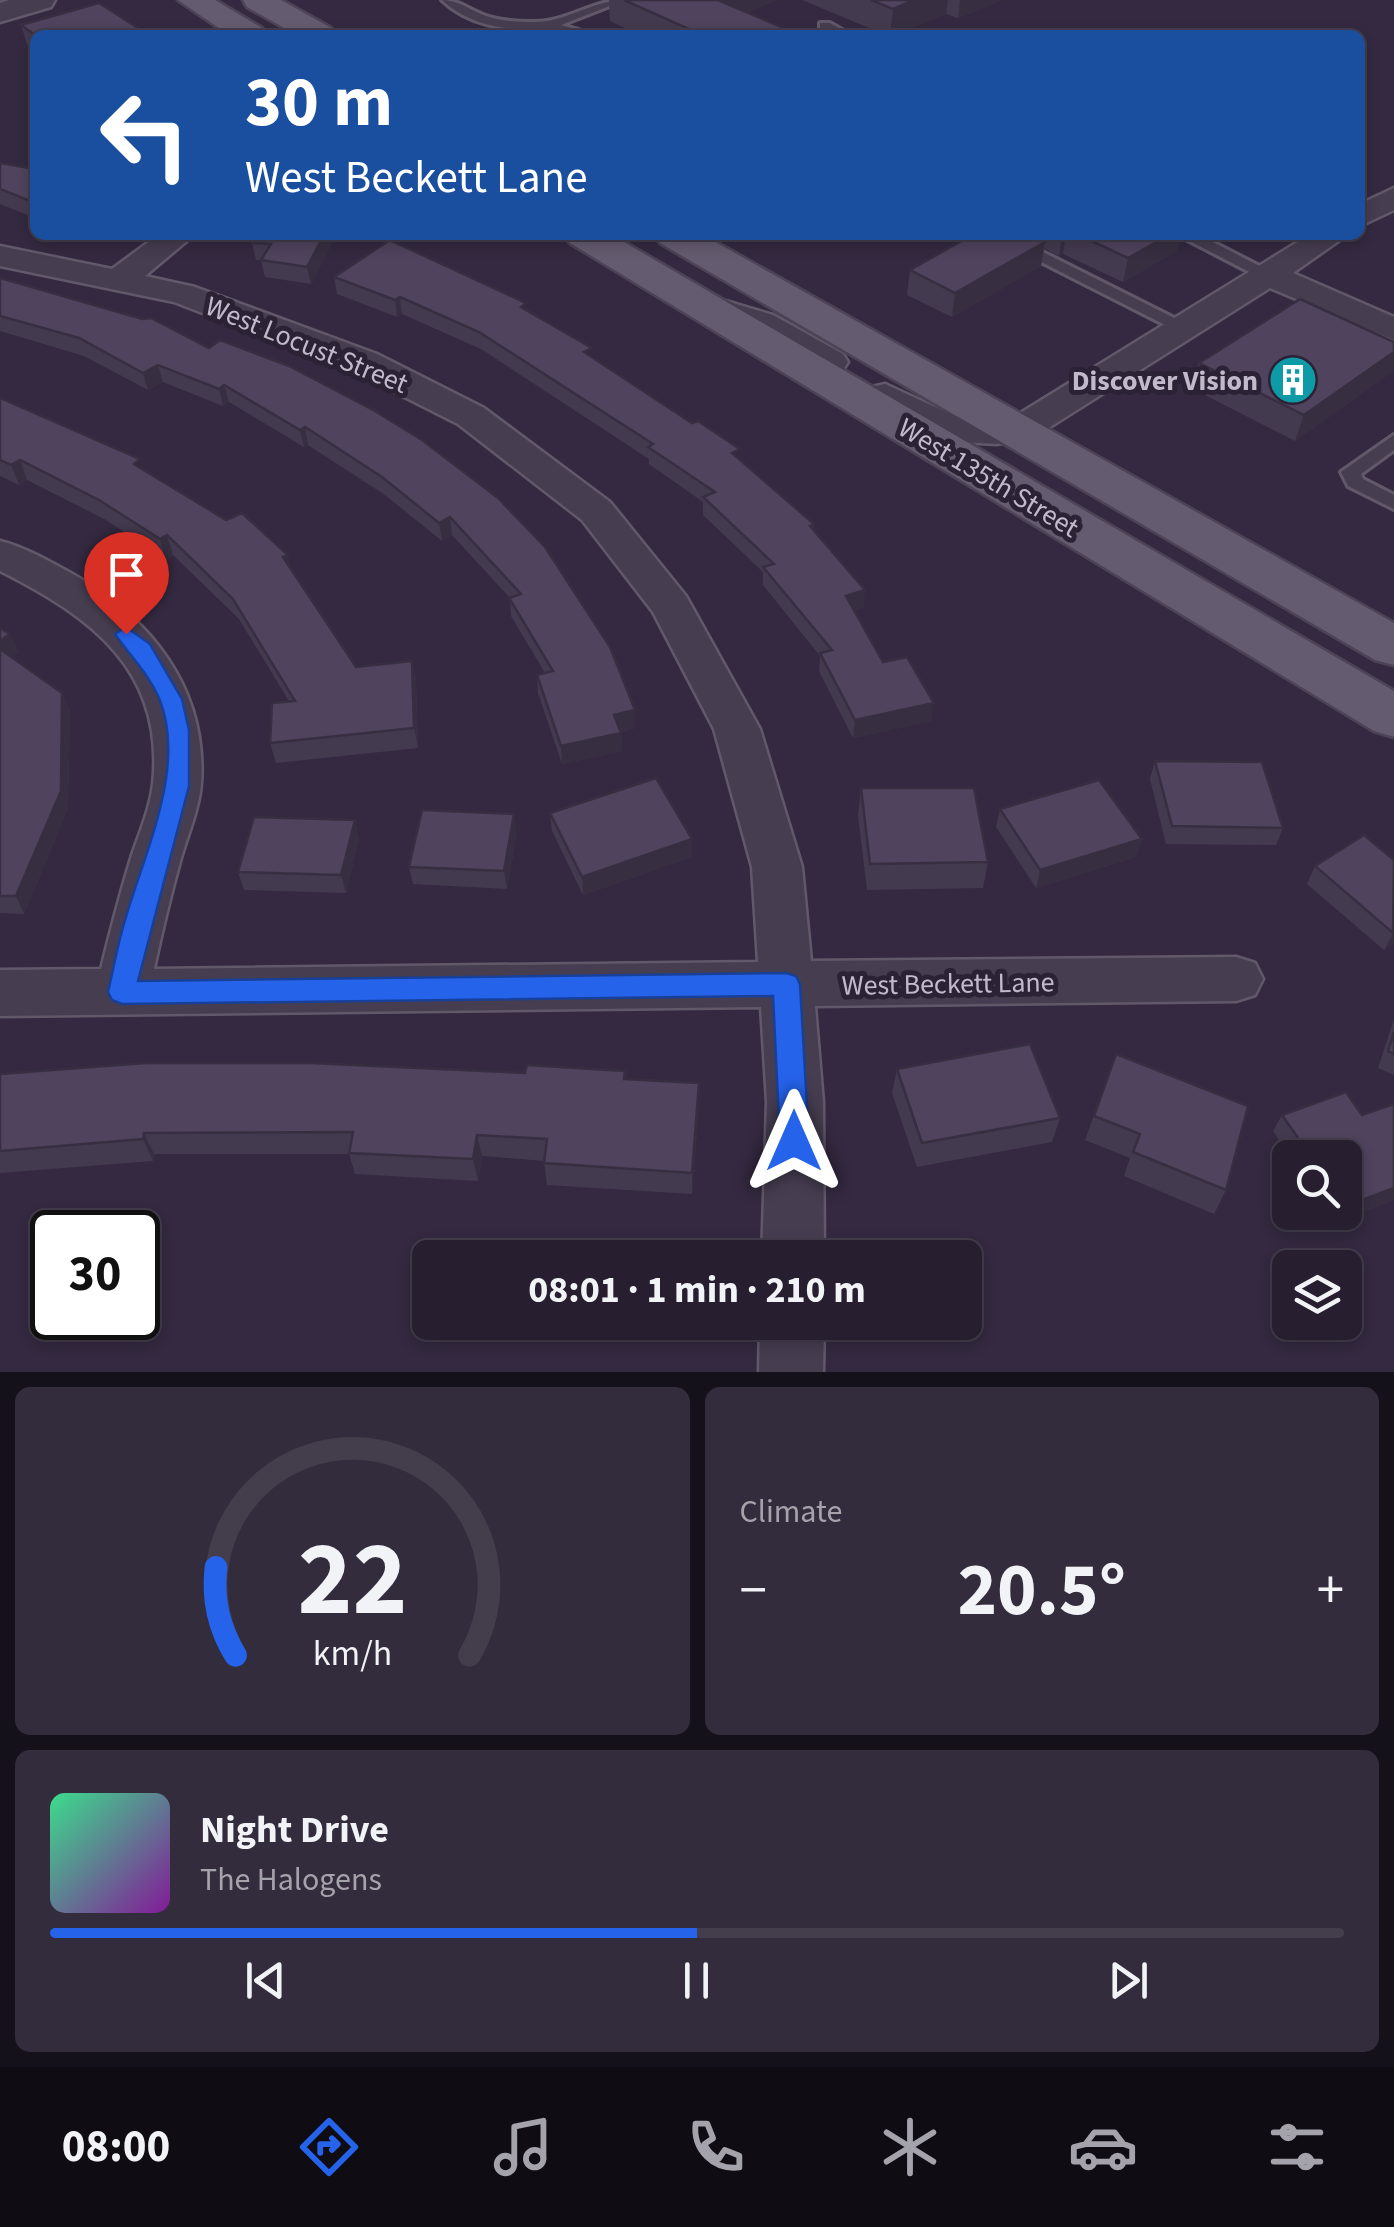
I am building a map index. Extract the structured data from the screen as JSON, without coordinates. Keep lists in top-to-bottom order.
{
  "streets": {
    "main road": ["West 135th Street"],
    "street": ["West Locust Street", "West Beckett Lane"]
  },
  "crossings": [
    ["West Locust Street", "West Beckett Lane"]
  ],
  "places": {
    "building": ["Discover Vision"]
  },
  "page": {
    "turn": ["30 m", "West Beckett Lane"],
    "limit": "30",
    "trip": "08:01 · 1 min · 210 m",
    "tile": "Climate",
    "heat": ["−", "20.5°", "+"],
    "song": ["Night Drive", "The Halogens"],
    "tabs": "08:00",
    "gauge": ["22", "km/h"]
  }
}
